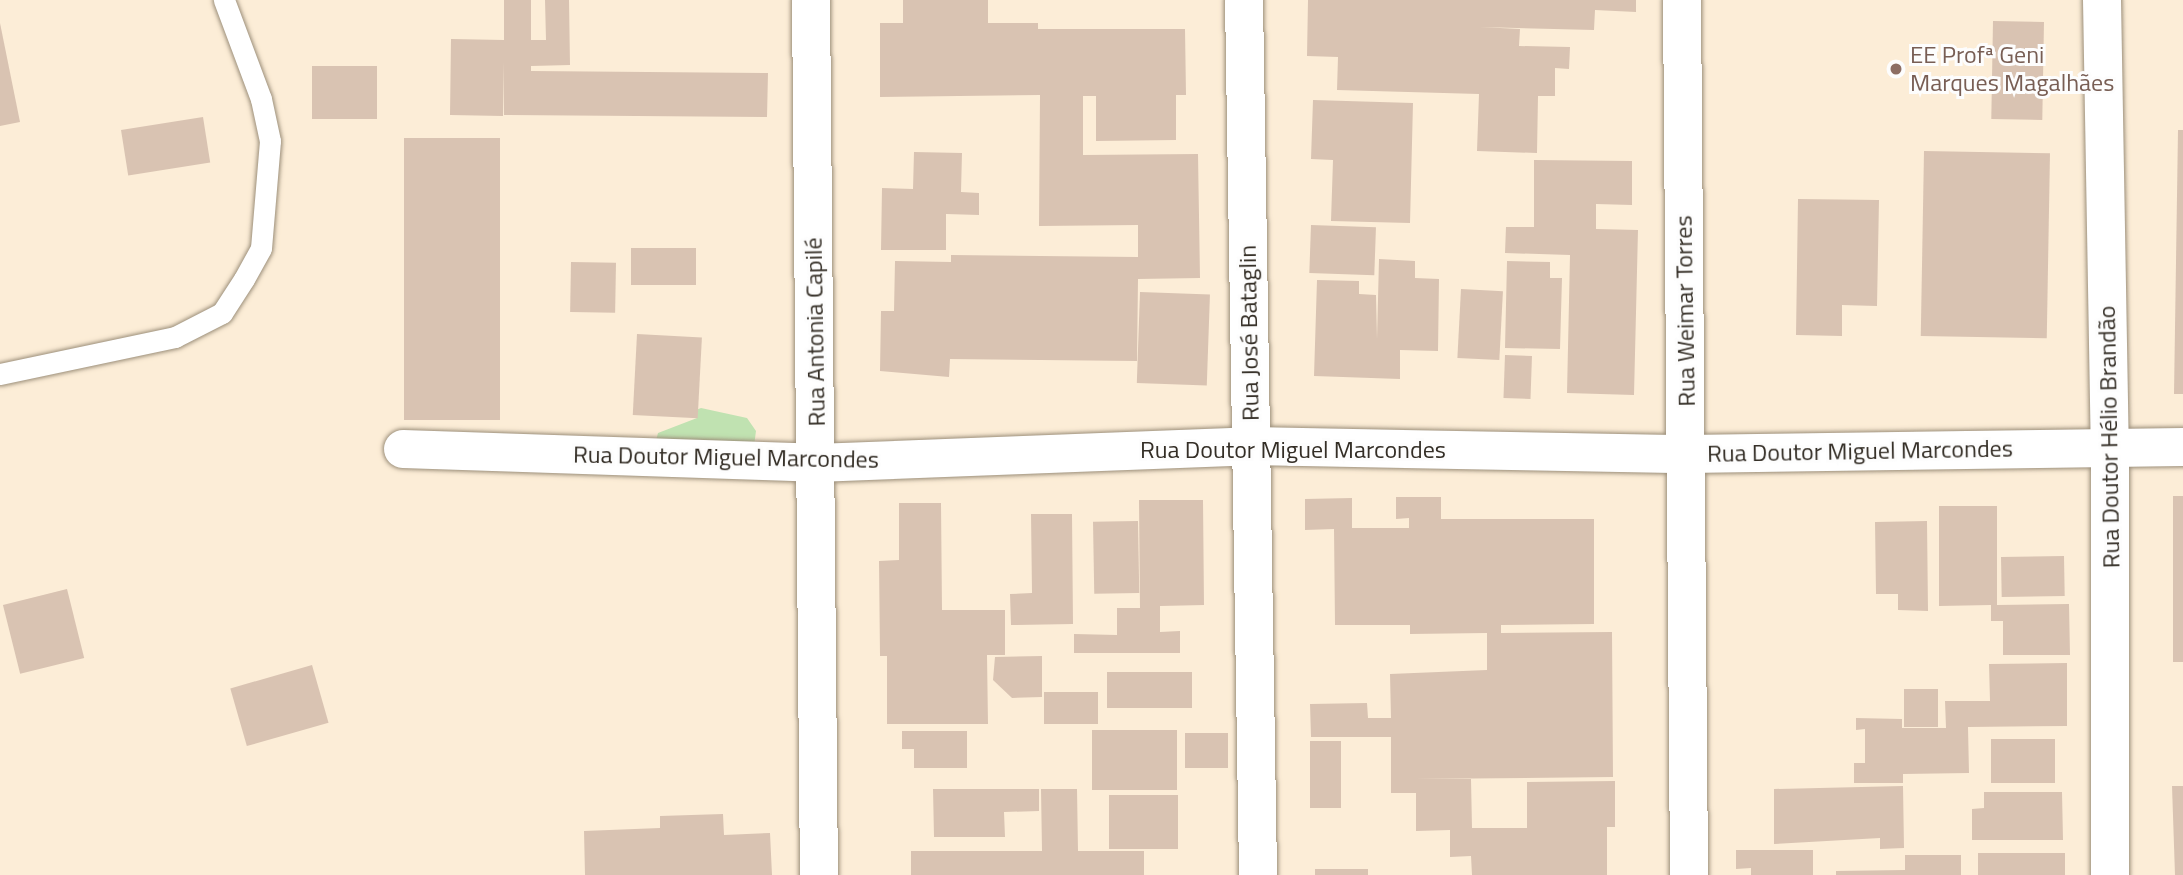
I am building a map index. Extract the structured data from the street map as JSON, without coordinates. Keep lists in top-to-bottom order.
{
  "streets": {
    "street": [
      "Rua Weimar Torres",
      "Rua Antonia Capilé",
      "Rua José Bataglin",
      "Rua Doutor Hélio Brandão",
      "Rua Doutor Miguel Marcondes"
    ]
  },
  "crossings": [
    ["Rua Weimar Torres", "Rua Doutor Miguel Marcondes"],
    ["Rua Antonia Capilé", "Rua Doutor Miguel Marcondes"],
    ["Rua José Bataglin", "Rua Doutor Miguel Marcondes"],
    ["Rua Doutor Hélio Brandão", "Rua Doutor Miguel Marcondes"]
  ],
  "places": ["EE Profª Geni Marques Magalhães"]
}
